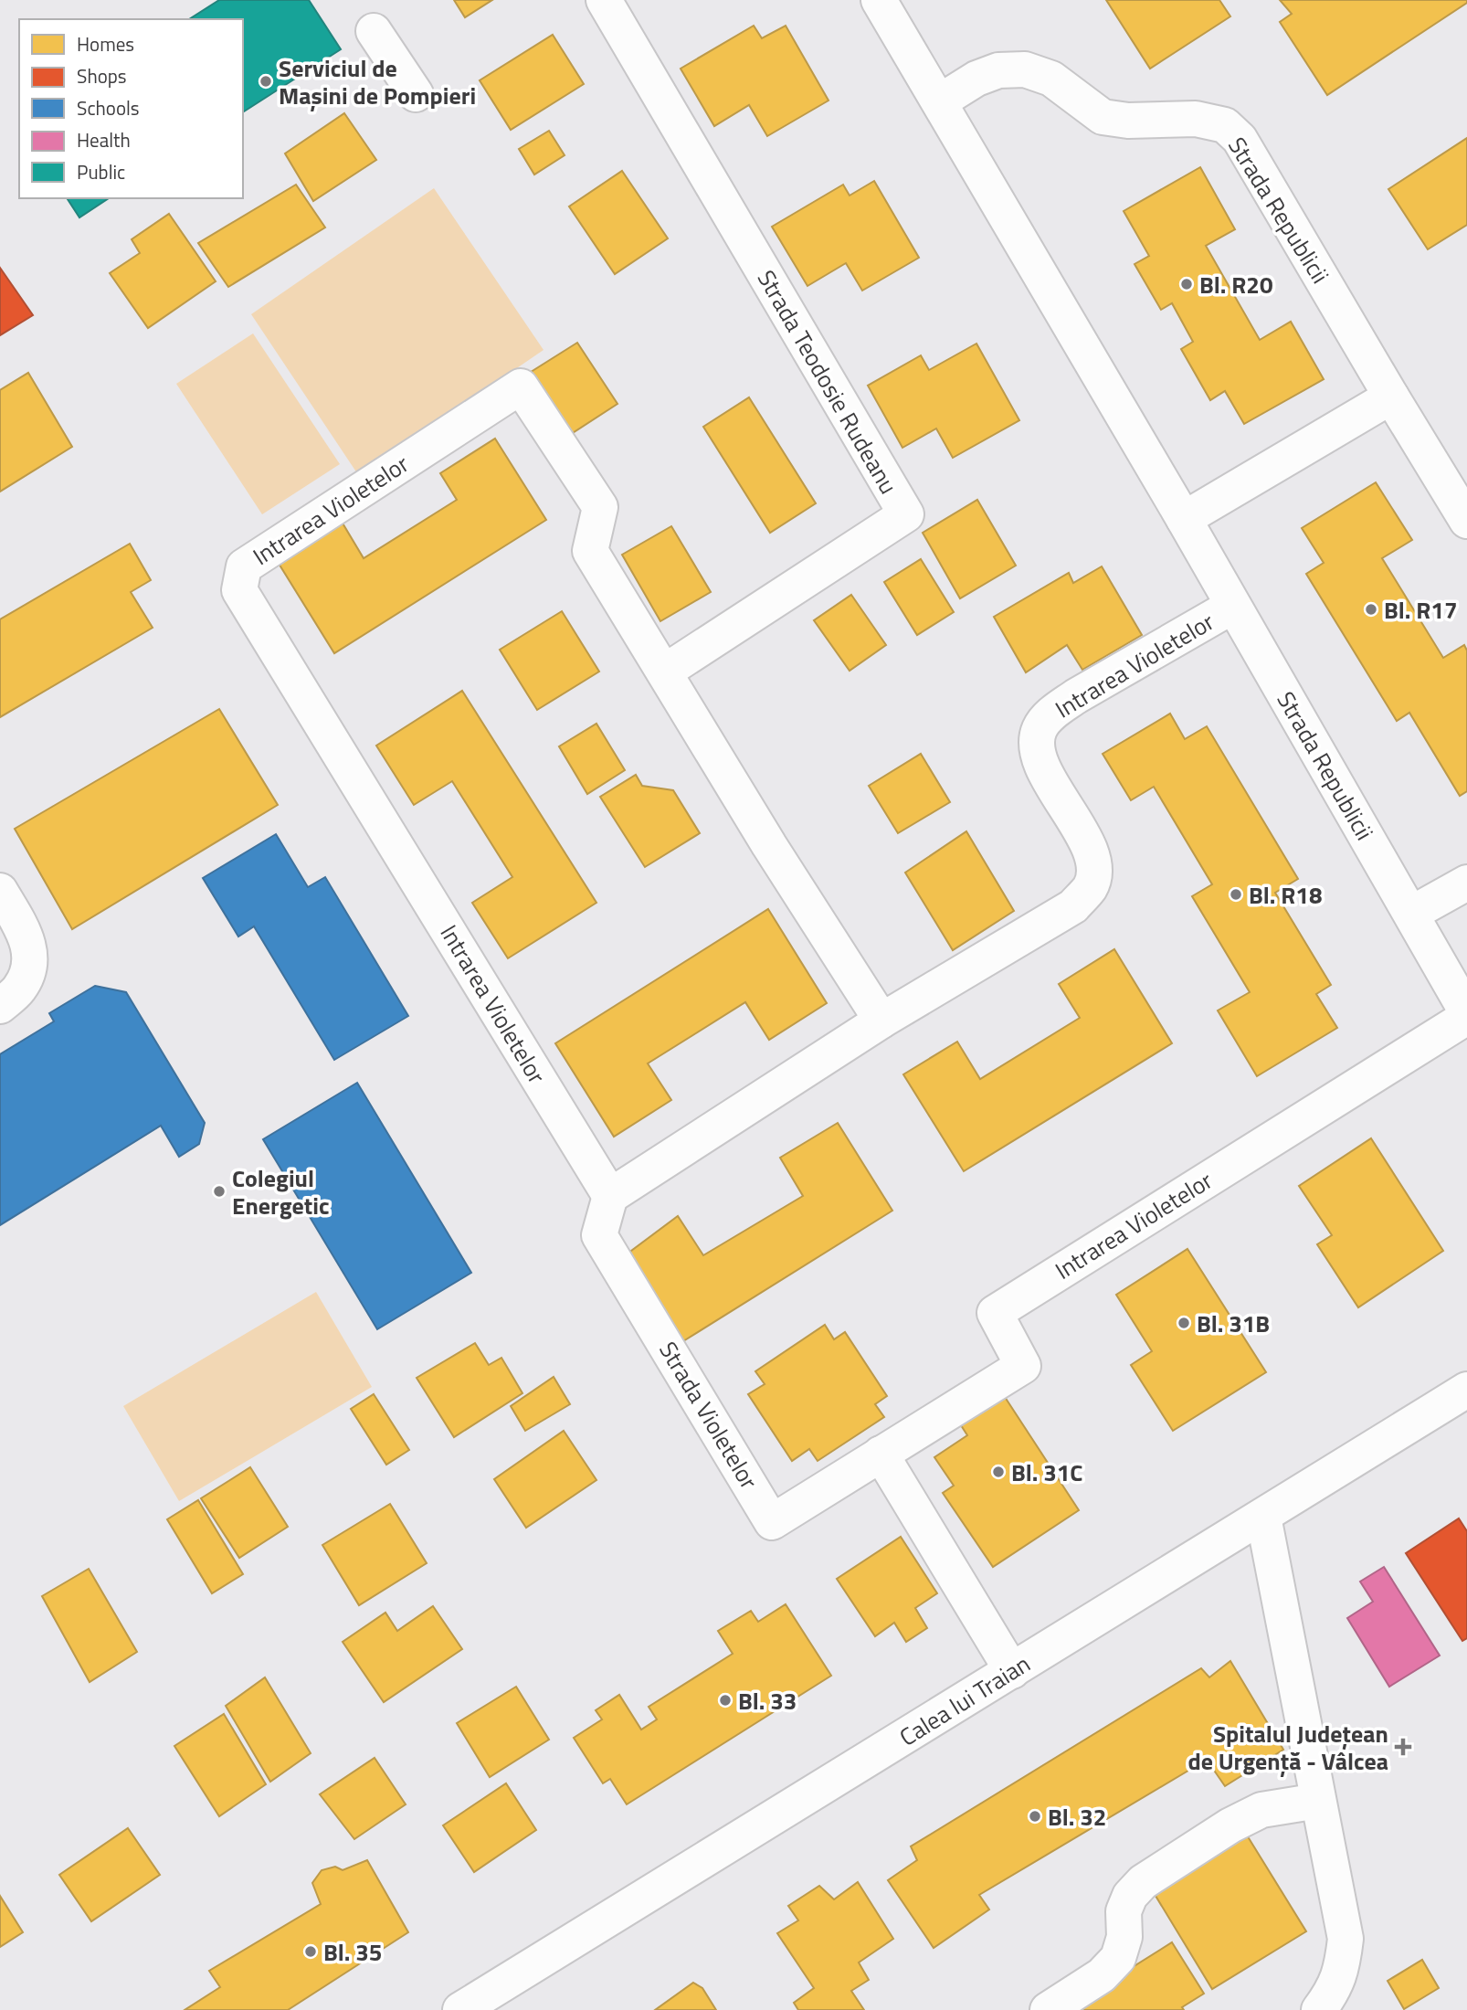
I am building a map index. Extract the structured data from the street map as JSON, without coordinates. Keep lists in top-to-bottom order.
{
  "streets": {
    "main road": [
      "Strada Republicii",
      "Strada Teodosie Rudeanu",
      "Intrarea Violetelor",
      "Strada Violetelor",
      "Calea lui Traian"
    ]
  },
  "crossings": [
    ["Strada Republicii", "Intrarea Violetelor"],
    ["Strada Teodosie Rudeanu", "Intrarea Violetelor"],
    ["Intrarea Violetelor", "Strada Violetelor"]
  ],
  "places": {
    "other": [
      "Serviciul de Mașini de Pompieri",
      "Bl. R20",
      "Bl. R17",
      "Bl. R18",
      "Colegiul Energetic",
      "Bl. 31B",
      "Bl. 31C",
      "Bl. 33",
      "Bl. 32",
      "Bl. 35"
    ],
    "health": ["Spitalul Județean de Urgență - Vâlcea"]
  },
  "legend": [
    "Homes",
    "Shops",
    "Schools",
    "Health",
    "Public"
  ]
}
